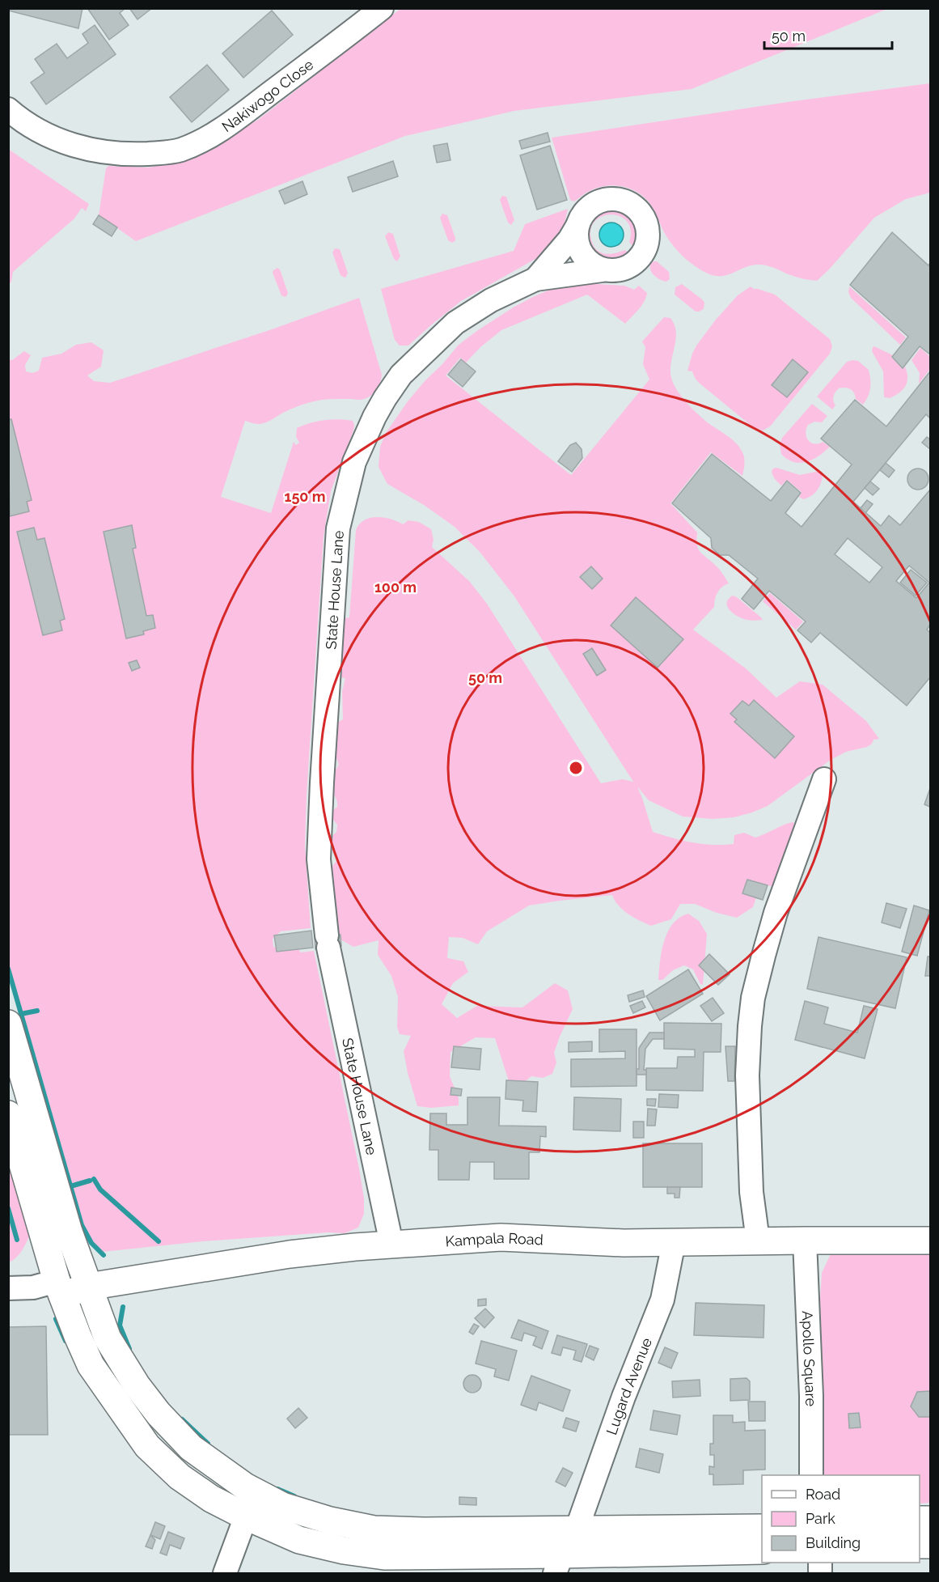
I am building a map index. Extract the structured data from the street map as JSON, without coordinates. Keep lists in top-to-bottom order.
{
  "streets": {
    "main road": ["Kampala Road"],
    "street": [
      "Nakiwogo Close",
      "State House Lane",
      "Apollo Square",
      "Lugard Avenue"
    ]
  },
  "crossings": [
    ["State House Lane", "Kampala Road"],
    ["Kampala Road", "Apollo Square"],
    ["Kampala Road", "Lugard Avenue"]
  ],
  "legend": ["Road", "Park", "Building"],
  "scale_bar": "50 m",
  "rings": ["150 m", "100 m", "50 m"]
}
